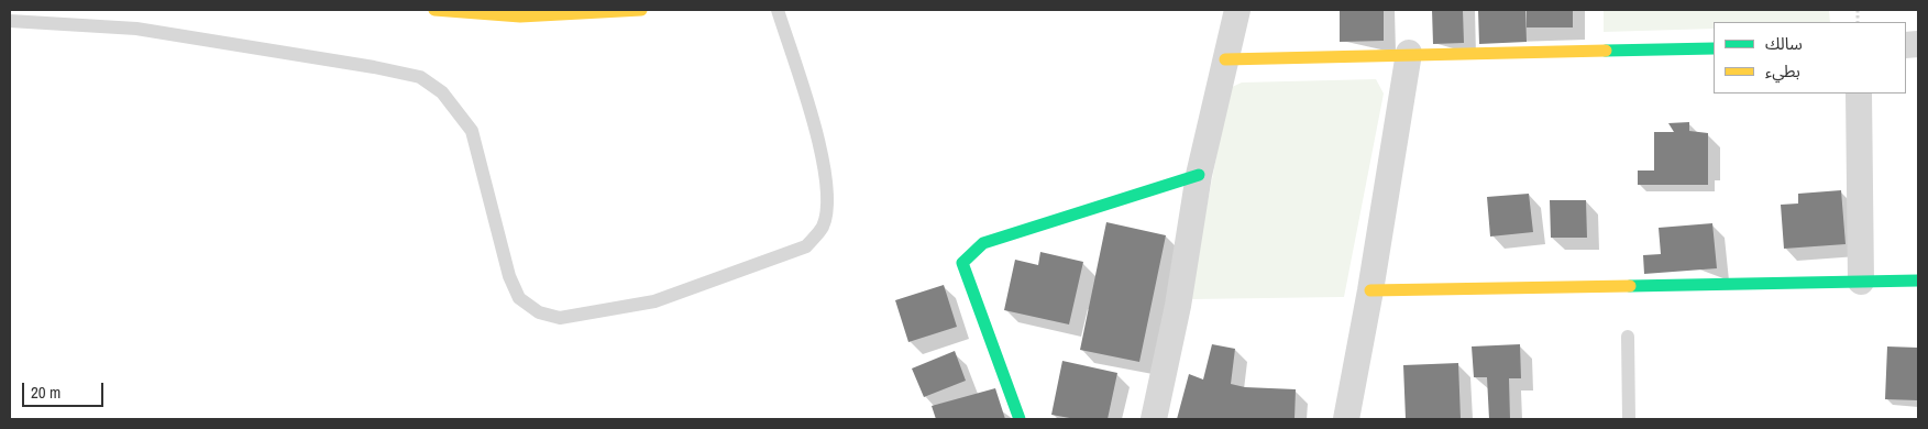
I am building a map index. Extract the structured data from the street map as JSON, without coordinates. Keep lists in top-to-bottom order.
{
  "legend": ["سالك", "بطيء"],
  "scale_bar": "20 m"
}
